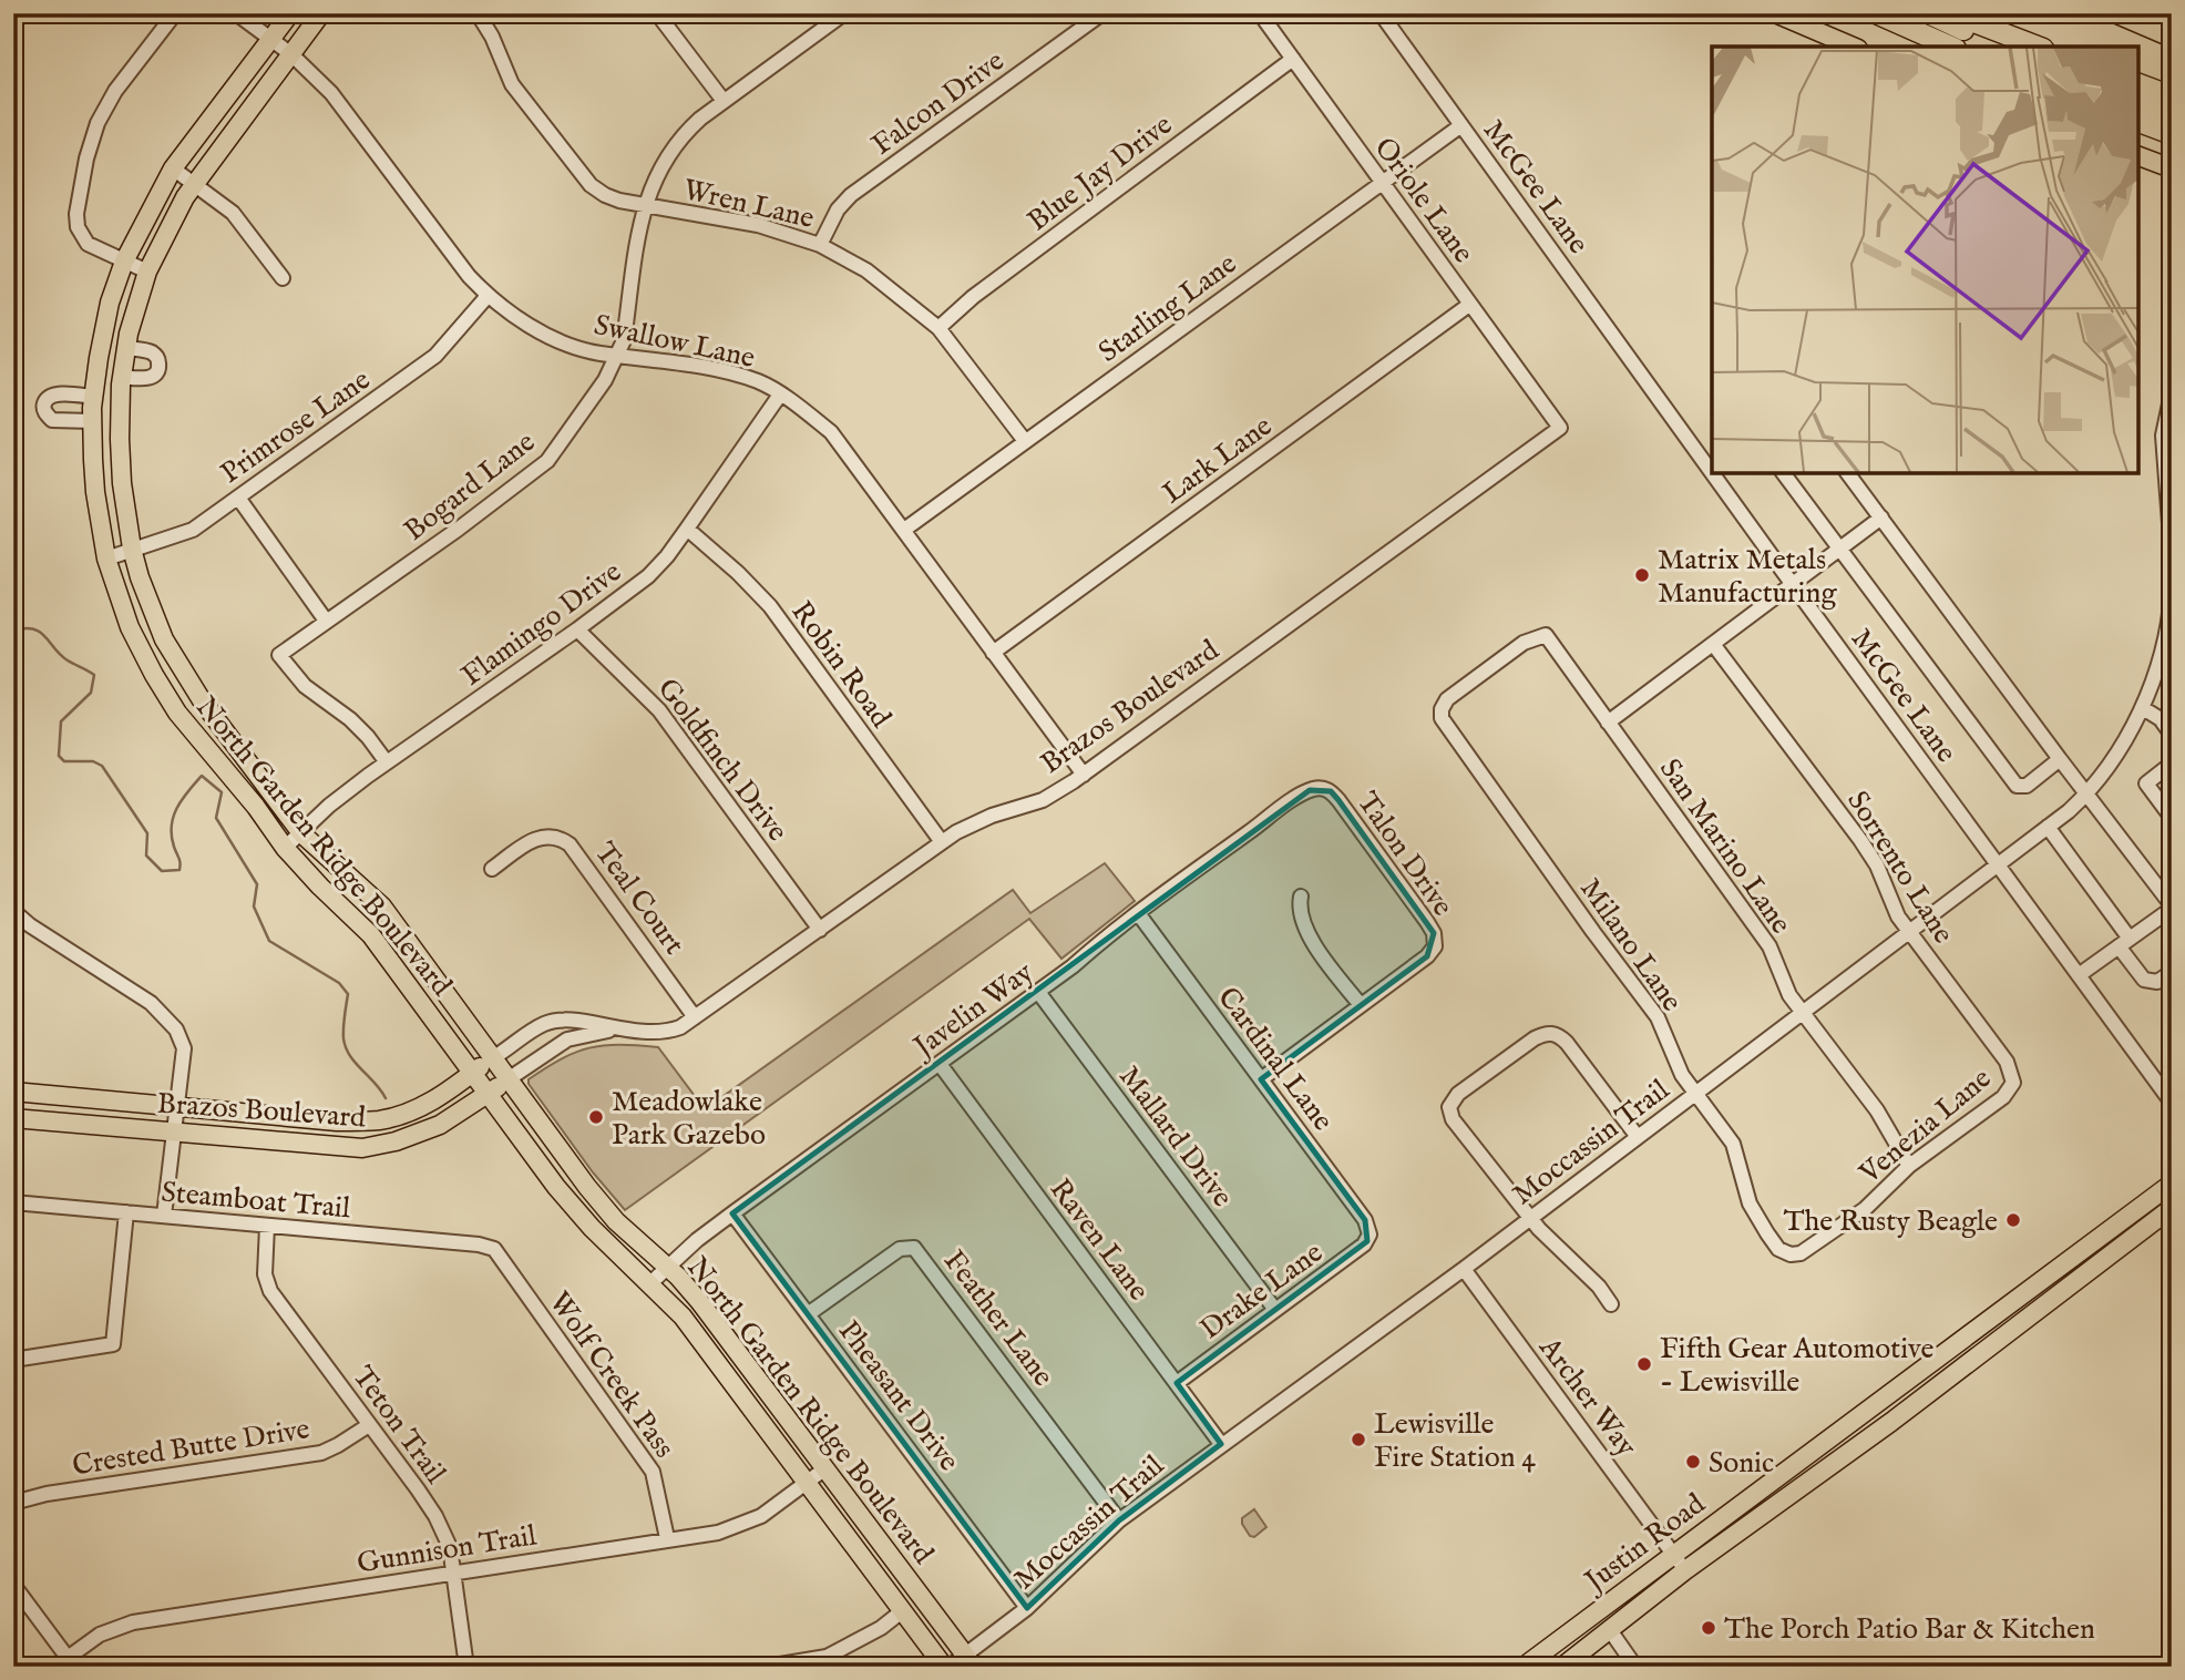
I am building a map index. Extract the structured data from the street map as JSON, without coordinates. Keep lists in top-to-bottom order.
{
  "streets": {
    "main road": ["Brazos Boulevard", "North Garden Ridge Boulevard", "Justin Road"],
    "street": [
      "Falcon Drive",
      "Blue Jay Drive",
      "McGee Lane",
      "Oriole Lane",
      "Wren Lane",
      "Starling Lane",
      "Swallow Lane",
      "Primrose Lane",
      "Lark Lane",
      "Bogard Lane",
      "Flamingo Drive",
      "Robin Road",
      "Goldfinch Drive",
      "San Marino Lane",
      "Talon Drive",
      "Sorrento Lane",
      "Teal Court",
      "Milano Lane",
      "Javelin Way",
      "Cardinal Lane",
      "Venezia Lane",
      "Mallard Drive",
      "Moccassin Trail",
      "Steamboat Trail",
      "Raven Lane",
      "Drake Lane",
      "Feather Lane",
      "Wolf Creek Pass",
      "Pheasant Drive",
      "Archer Way",
      "Teton Trail",
      "Crested Butte Drive",
      "Gunnison Trail"
    ]
  },
  "crossings": [
    ["Falcon Drive", "Wren Lane"],
    ["Blue Jay Drive", "Oriole Lane"],
    ["Blue Jay Drive", "Wren Lane"],
    ["McGee Lane", "Starling Lane"],
    ["McGee Lane", "Moccassin Trail"],
    ["Oriole Lane", "Starling Lane"],
    ["Oriole Lane", "Lark Lane"],
    ["Oriole Lane", "Brazos Boulevard"],
    ["Wren Lane", "Starling Lane"],
    ["Wren Lane", "Bogard Lane"],
    ["Starling Lane", "Swallow Lane"],
    ["Swallow Lane", "Primrose Lane"],
    ["Swallow Lane", "Lark Lane"],
    ["Swallow Lane", "Bogard Lane"],
    ["Swallow Lane", "Flamingo Drive"],
    ["Swallow Lane", "Brazos Boulevard"],
    ["Swallow Lane", "North Garden Ridge Boulevard"],
    ["Primrose Lane", "North Garden Ridge Boulevard"],
    ["Bogard Lane", "Flamingo Drive"],
    ["Flamingo Drive", "Robin Road"],
    ["Flamingo Drive", "Goldfinch Drive"],
    ["Flamingo Drive", "North Garden Ridge Boulevard"],
    ["Robin Road", "Brazos Boulevard"],
    ["Brazos Boulevard", "Goldfinch Drive"],
    ["Brazos Boulevard", "North Garden Ridge Boulevard"],
    ["Brazos Boulevard", "Teal Court"],
    ["North Garden Ridge Boulevard", "Javelin Way"],
    ["North Garden Ridge Boulevard", "Moccassin Trail"],
    ["North Garden Ridge Boulevard", "Gunnison Trail"],
    ["San Marino Lane", "Milano Lane"],
    ["San Marino Lane", "Venezia Lane"],
    ["San Marino Lane", "Moccassin Trail"],
    ["Talon Drive", "Javelin Way"],
    ["Sorrento Lane", "Venezia Lane"],
    ["Sorrento Lane", "Moccassin Trail"],
    ["Milano Lane", "Venezia Lane"],
    ["Milano Lane", "Moccassin Trail"],
    ["Javelin Way", "Cardinal Lane"],
    ["Javelin Way", "Mallard Drive"],
    ["Javelin Way", "Raven Lane"],
    ["Javelin Way", "Pheasant Drive"],
    ["Cardinal Lane", "Drake Lane"],
    ["Mallard Drive", "Drake Lane"],
    ["Moccassin Trail", "Raven Lane"],
    ["Moccassin Trail", "Feather Lane"],
    ["Moccassin Trail", "Pheasant Drive"],
    ["Moccassin Trail", "Archer Way"],
    ["Steamboat Trail", "Wolf Creek Pass"],
    ["Steamboat Trail", "Teton Trail"],
    ["Raven Lane", "Drake Lane"],
    ["Feather Lane", "Pheasant Drive"],
    ["Wolf Creek Pass", "Gunnison Trail"],
    ["Archer Way", "Justin Road"],
    ["Teton Trail", "Crested Butte Drive"],
    ["Teton Trail", "Gunnison Trail"]
  ],
  "places": [
    "Matrix Metals Manufacturing",
    "Meadowlake Park Gazebo",
    "The Rusty Beagle",
    "Fifth Gear Automotive - Lewisville",
    "Lewisville Fire Station 4",
    "Sonic",
    "The Porch Patio Bar & Kitchen"
  ]
}
